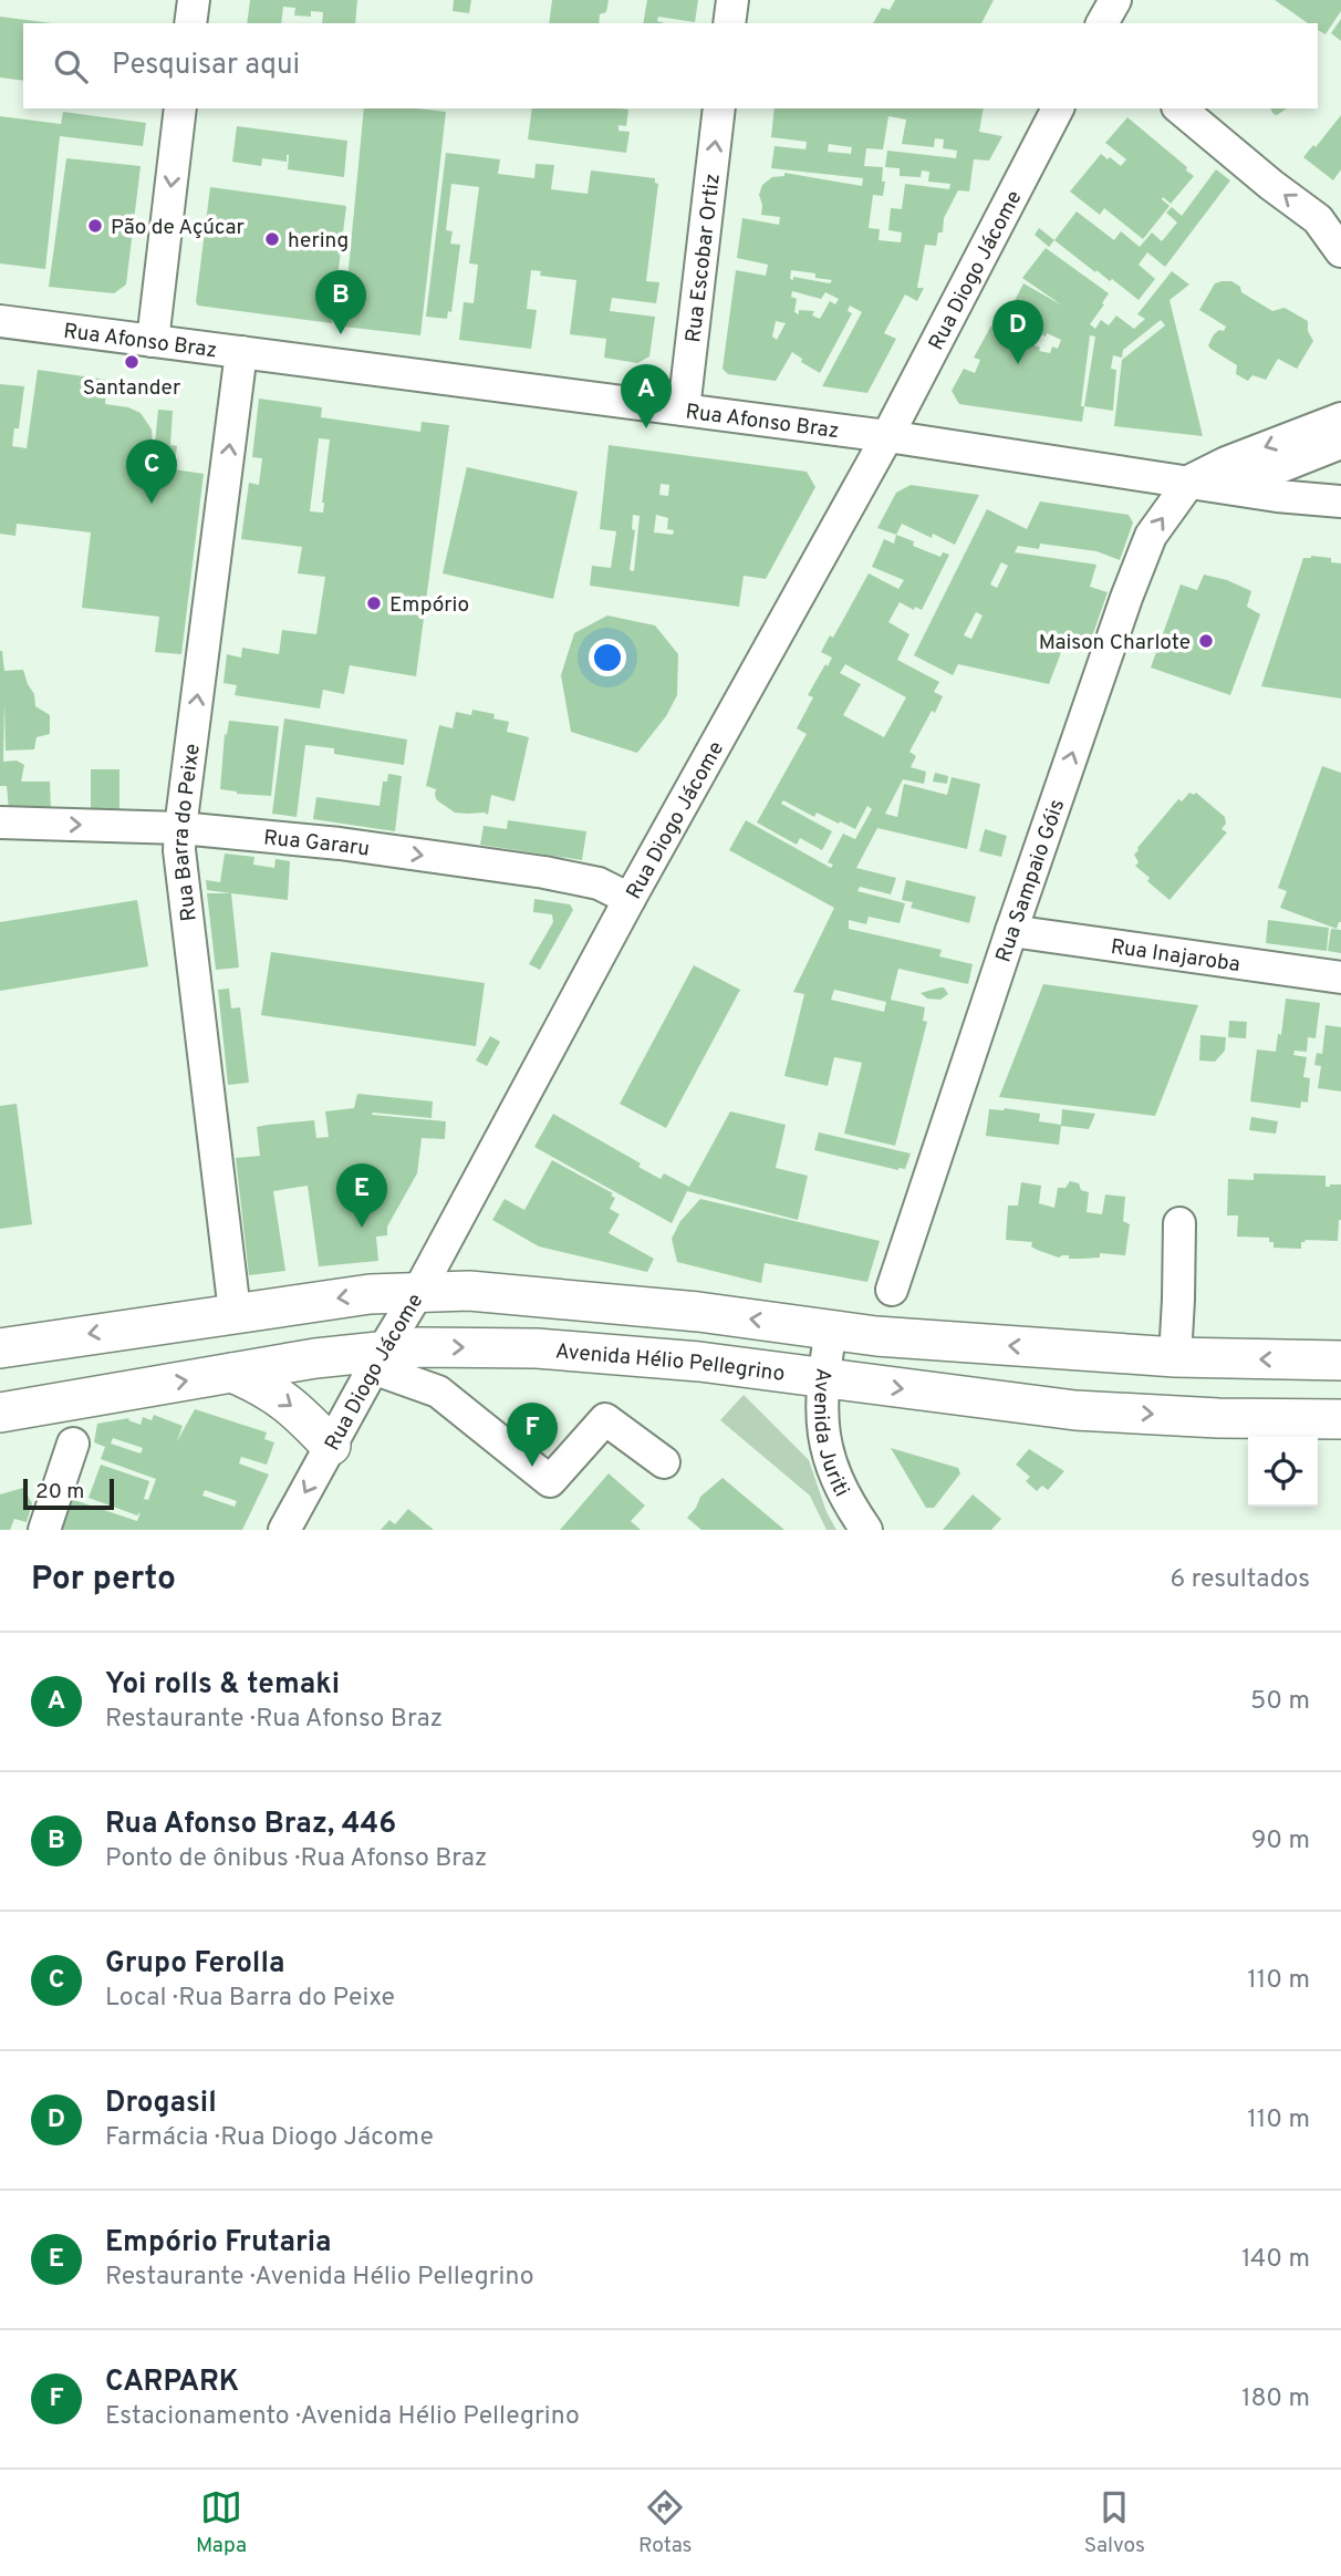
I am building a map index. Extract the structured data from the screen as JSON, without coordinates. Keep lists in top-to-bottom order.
{
  "streets": {
    "main road": ["Avenida Hélio Pellegrino"],
    "street": [
      "Rua Escobar Ortiz",
      "Rua Diogo Jácome",
      "Rua Afonso Braz",
      "Rua Barra do Peixe",
      "Rua Gararu",
      "Rua Sampaio Góis",
      "Rua Inajaroba",
      "Avenida Juriti"
    ]
  },
  "crossings": [
    ["Rua Escobar Ortiz", "Rua Afonso Braz"],
    ["Rua Diogo Jácome", "Rua Afonso Braz"],
    ["Rua Diogo Jácome", "Rua Gararu"],
    ["Rua Diogo Jácome", "Avenida Hélio Pellegrino"],
    ["Rua Afonso Braz", "Rua Barra do Peixe"],
    ["Rua Afonso Braz", "Rua Sampaio Góis"],
    ["Rua Barra do Peixe", "Rua Gararu"],
    ["Rua Sampaio Góis", "Rua Inajaroba"],
    ["Avenida Hélio Pellegrino", "Avenida Juriti"]
  ],
  "one_way": [
    "Rua Escobar Ortiz",
    "Rua Barra do Peixe",
    "Rua Gararu",
    "Rua Sampaio Góis"
  ],
  "places": [
    "Pão de Açúcar",
    "hering",
    "Santander",
    "Empório",
    "Maison Charlote"
  ],
  "scale_bar": "20 m",
  "page": {
    "search": "Pesquisar aqui",
    "pins": [
      "B",
      "D",
      "A",
      "C",
      "E",
      "F"
    ],
    "scale": "20 m",
    "heading": ["Por perto", "6 resultados"],
    "list": [
      {
        "mark": "A",
        "name": "Yoi rolls & temaki",
        "note": "Restaurante · Rua Afonso Braz",
        "value": "50 m"
      },
      {
        "mark": "B",
        "name": "Rua Afonso Braz, 446",
        "note": "Ponto de ônibus · Rua Afonso Braz",
        "value": "90 m"
      },
      {
        "mark": "C",
        "name": "Grupo Ferolla",
        "note": "Local · Rua Barra do Peixe",
        "value": "110 m"
      },
      {
        "mark": "D",
        "name": "Drogasil",
        "note": "Farmácia · Rua Diogo Jácome",
        "value": "110 m"
      },
      {
        "mark": "E",
        "name": "Empório Frutaria",
        "note": "Restaurante · Avenida Hélio Pellegrino",
        "value": "140 m"
      },
      {
        "mark": "F",
        "name": "CARPARK",
        "note": "Estacionamento · Avenida Hélio Pellegrino",
        "value": "180 m"
      }
    ],
    "nav": ["Mapa", "Rotas", "Salvos"]
  }
}
